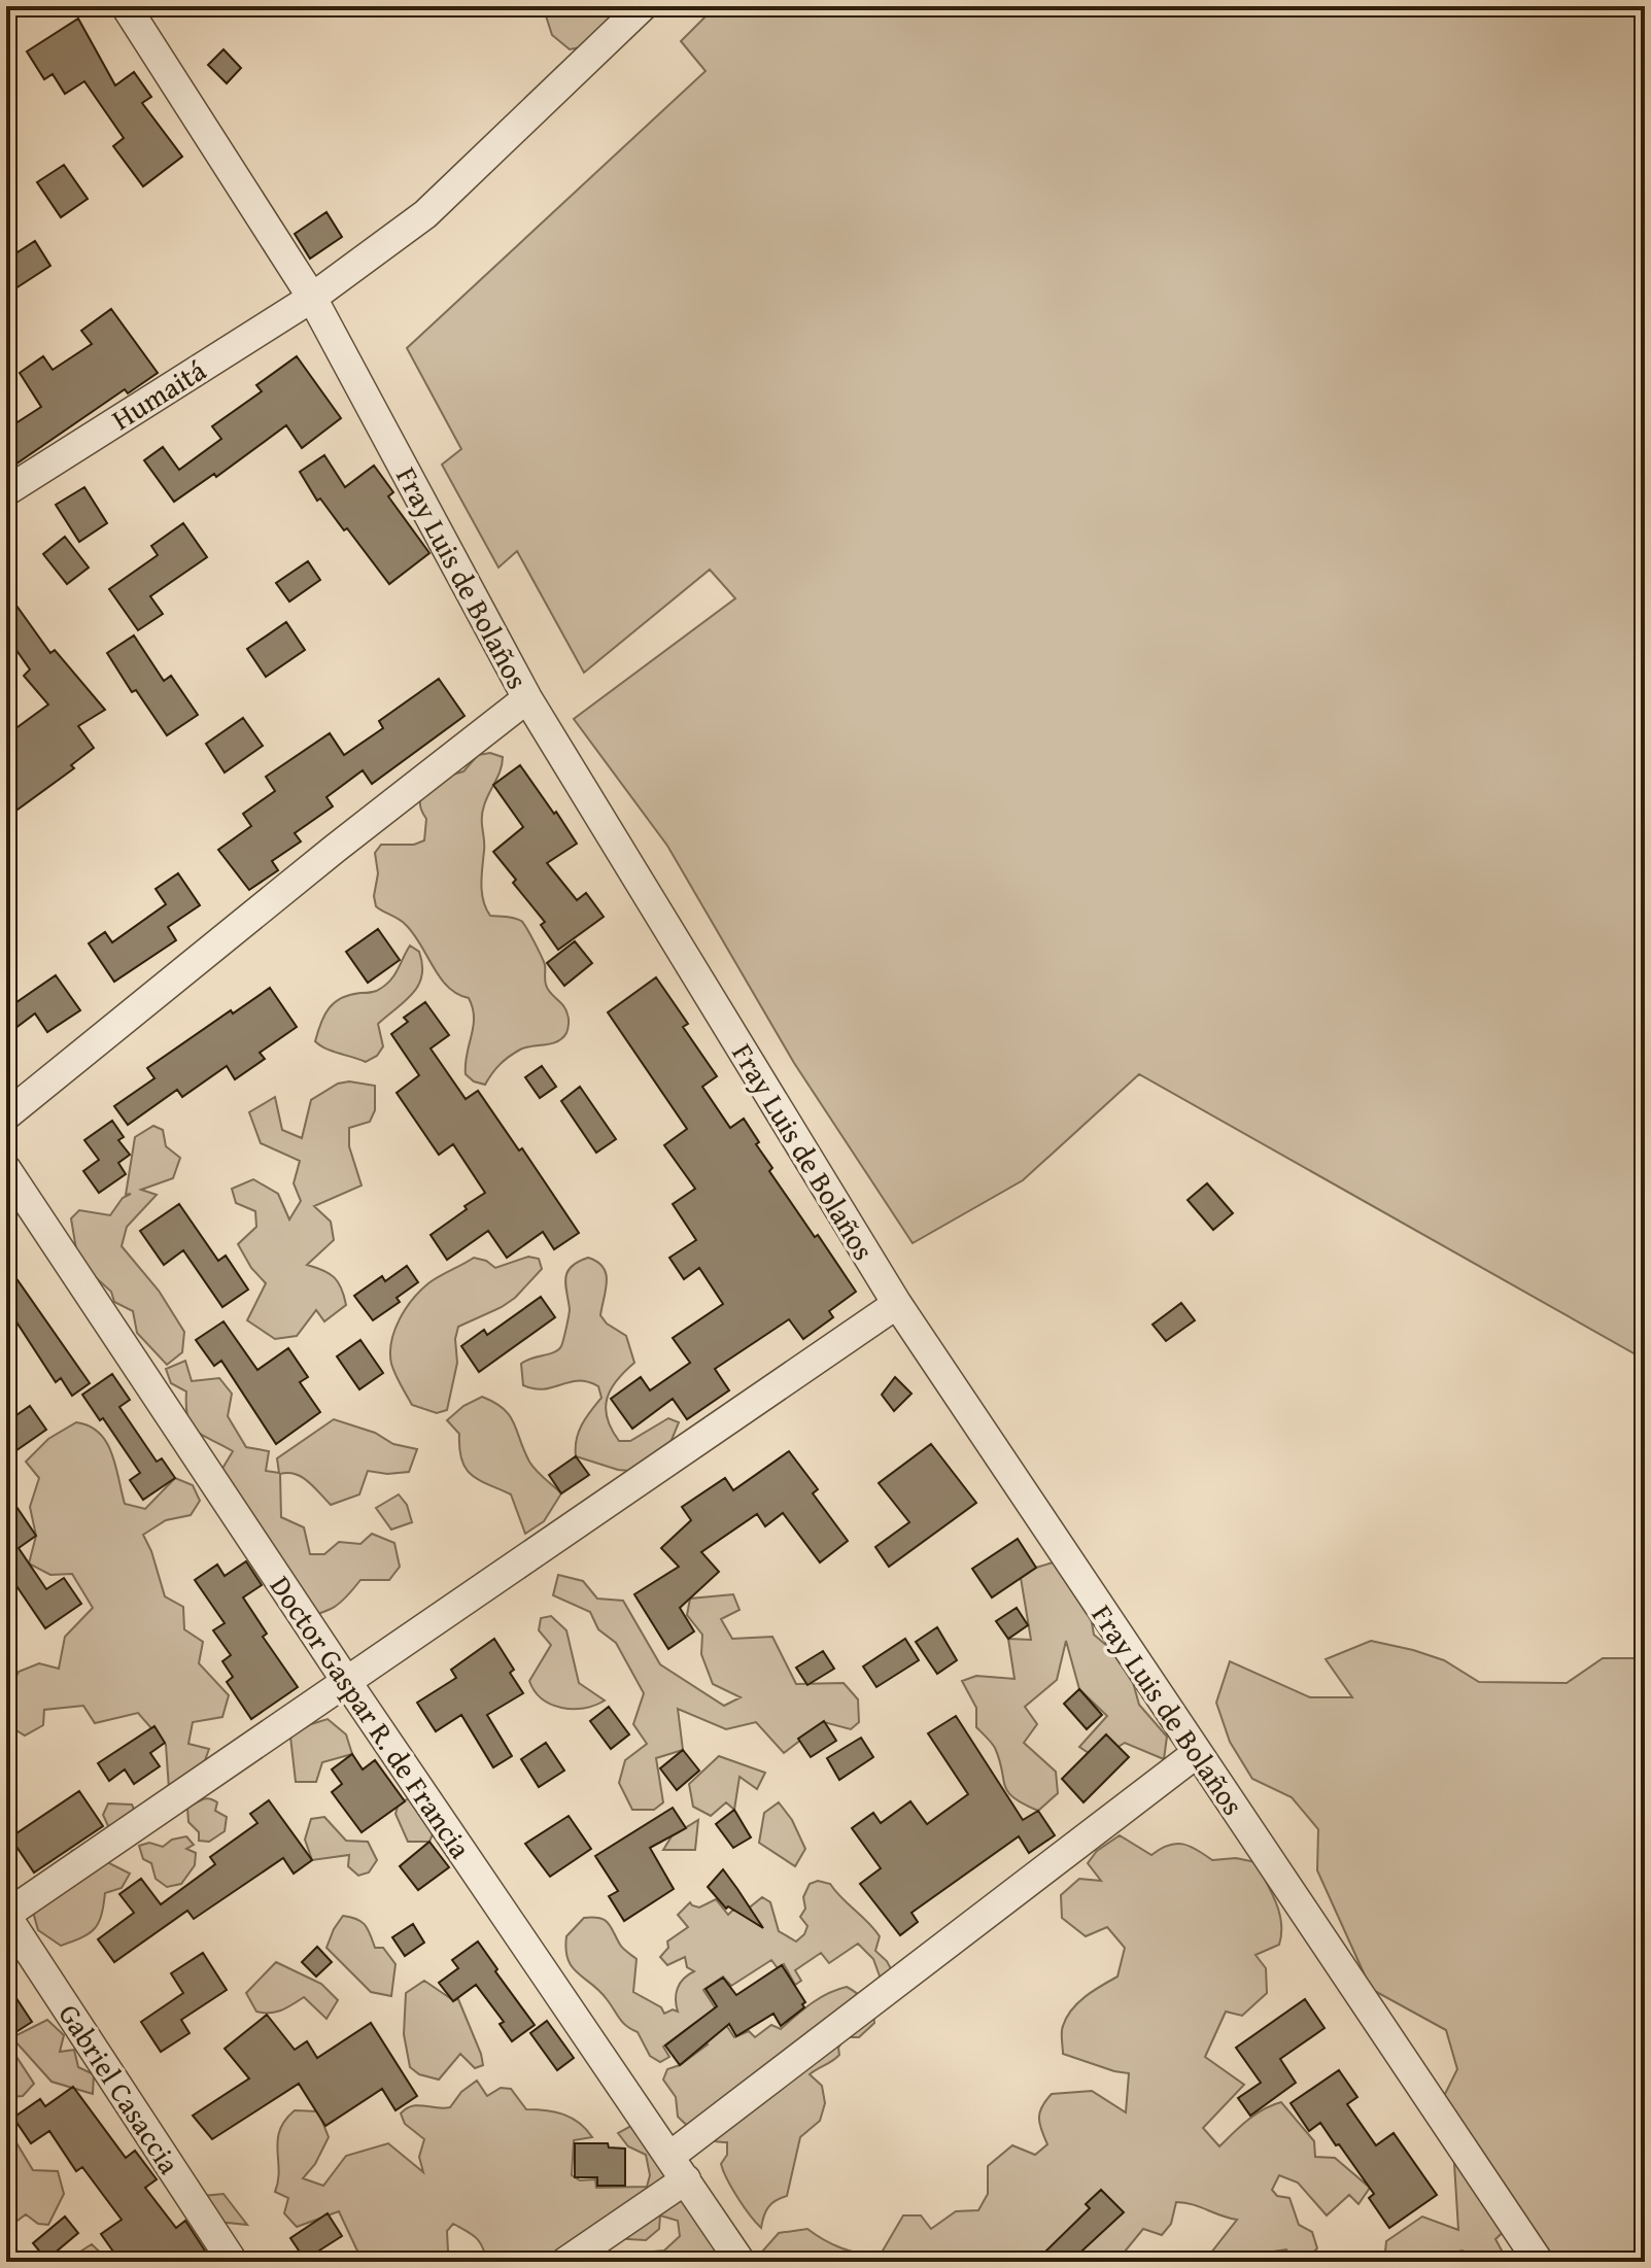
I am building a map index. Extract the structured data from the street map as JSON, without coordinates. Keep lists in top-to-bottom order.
{
  "streets": {
    "street": [
      "Humaitá",
      "Fray Luis de Bolaños",
      "Doctor Gaspar R. de Francia",
      "Gabriel Casaccia"
    ]
  },
  "crossings": [
    ["Humaitá", "Fray Luis de Bolaños"]
  ]
}
